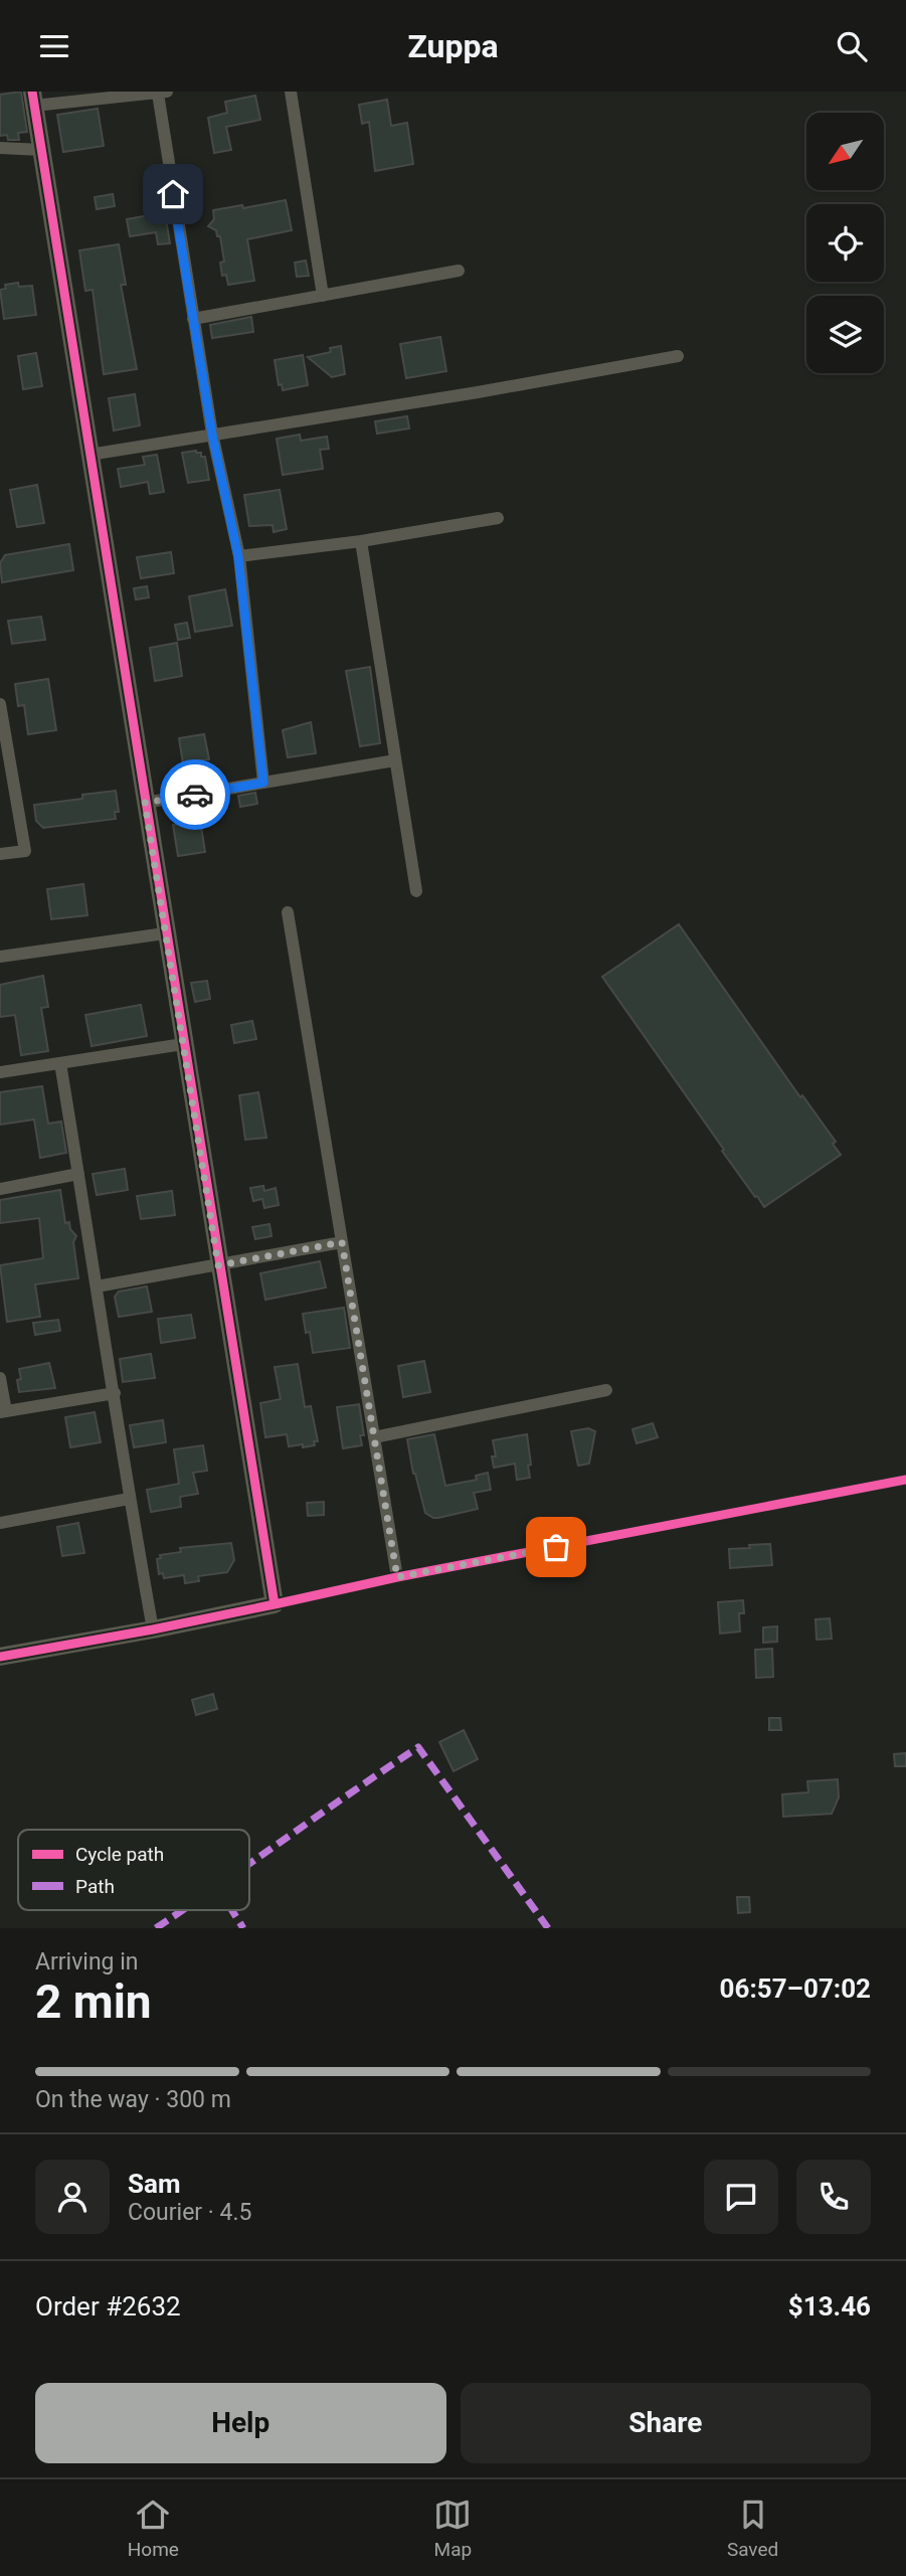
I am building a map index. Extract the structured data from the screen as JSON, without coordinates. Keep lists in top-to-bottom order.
{
  "legend": ["Cycle path", "Path"],
  "north": "bottom left",
  "page": {
    "header": "Zuppa",
    "heading": ["2 min", "Arriving in", "06:57–07:02"],
    "panel": [
      "Sam",
      "Courier · 4.5",
      "Order #2632",
      "$13.46"
    ],
    "bar": "On the way · 300 m",
    "buttons": ["Help", "Share"],
    "tabs": ["Home", "Map", "Saved"]
  }
}
